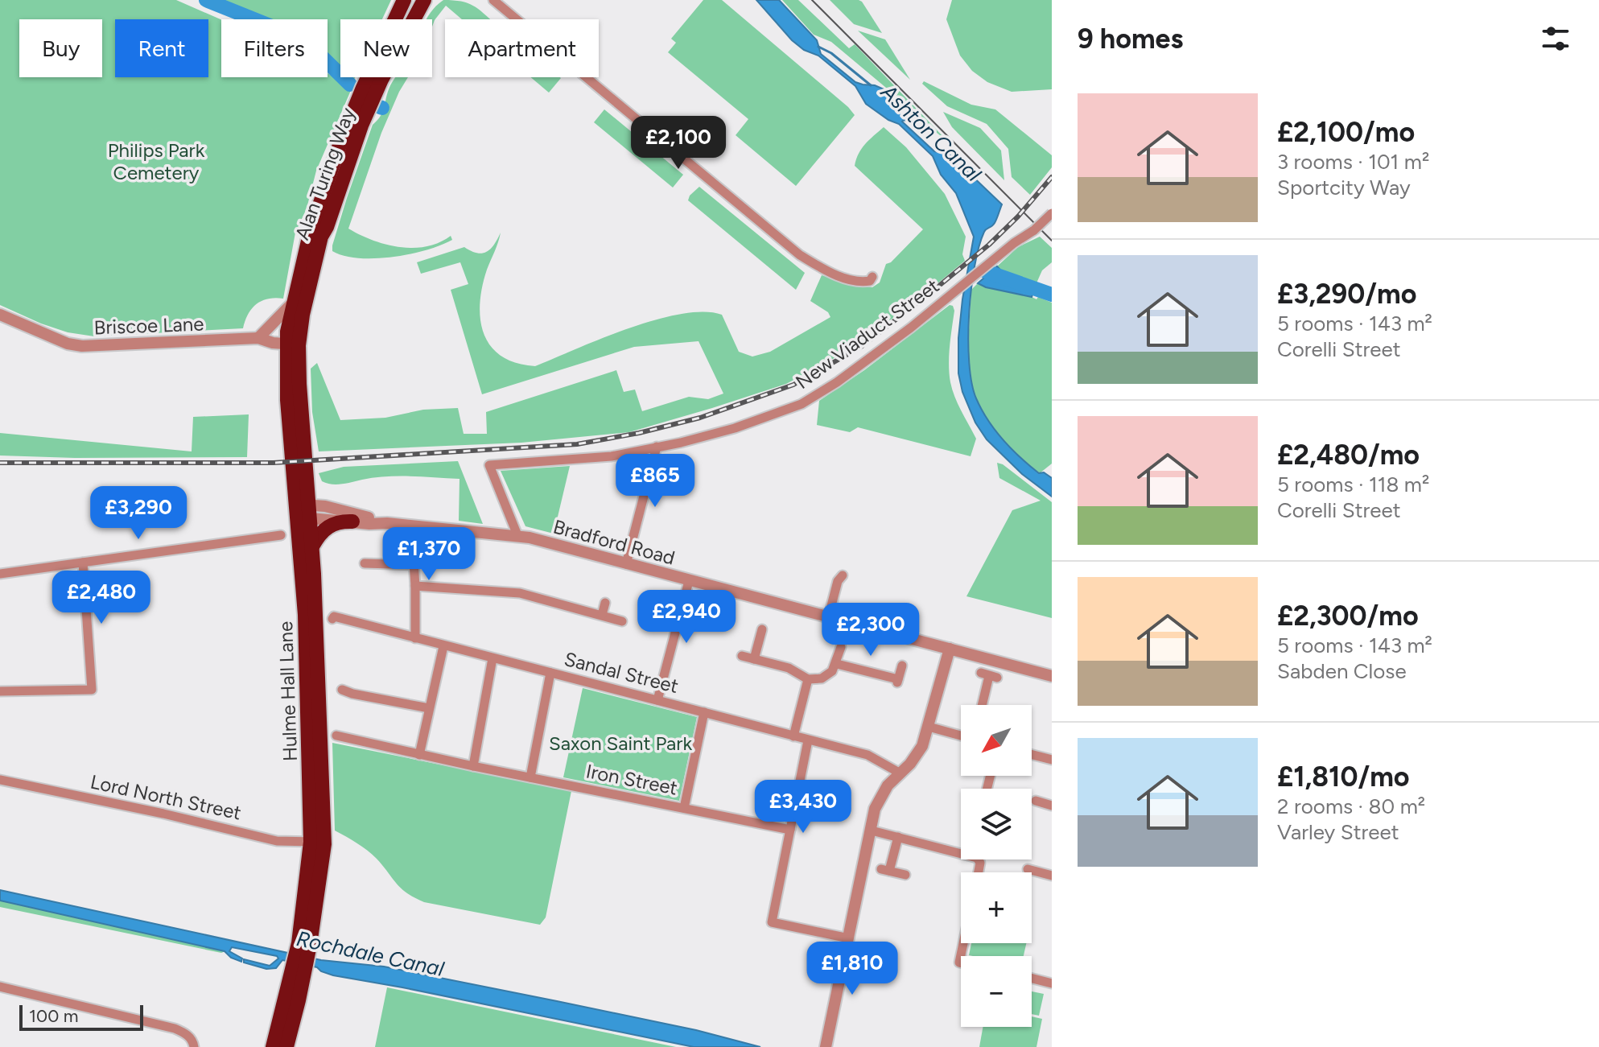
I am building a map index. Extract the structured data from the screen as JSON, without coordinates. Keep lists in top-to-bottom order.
{
  "streets": {
    "highway": ["Alan Turing Way", "Hulme Hall Lane"],
    "street": [
      "Briscoe Lane",
      "New Viaduct Street",
      "Bradford Road",
      "Sandal Street",
      "Iron Street",
      "Lord North Street"
    ]
  },
  "crossings": [
    ["Alan Turing Way", "Briscoe Lane"],
    ["Alan Turing Way", "Hulme Hall Lane"],
    ["Briscoe Lane", "Hulme Hall Lane"],
    ["New Viaduct Street", "Bradford Road"],
    ["Bradford Road", "Hulme Hall Lane"],
    ["Hulme Hall Lane", "Lord North Street"]
  ],
  "water": ["Ashton Canal", "Rochdale Canal"],
  "parks": ["Philips Park Cemetery", "Saxon Saint Park"],
  "scale_bar": "100 m",
  "north": "bottom left",
  "page": {
    "heading": "9 homes",
    "chip": [
      "Buy",
      "Rent",
      "Filters",
      "New",
      "Apartment"
    ],
    "list": [
      {
        "name": "£2,100/mo",
        "note": "3 rooms · 101 m² · Sportcity Way"
      },
      {
        "name": "£3,290/mo",
        "note": "5 rooms · 143 m² · Corelli Street"
      },
      {
        "name": "£2,480/mo",
        "note": "5 rooms · 118 m² · Corelli Street"
      },
      {
        "name": "£2,300/mo",
        "note": "5 rooms · 143 m² · Sabden Close"
      },
      {
        "name": "£1,810/mo",
        "note": "2 rooms · 80 m² · Varley Street"
      }
    ],
    "price": [
      "£2,100",
      "£865",
      "£3,290",
      "£1,370",
      "£2,480",
      "£2,940",
      "£2,300",
      "£3,430",
      "£1,810"
    ],
    "map_buttons": ["+", "−"],
    "scale": "100 m"
  }
}
